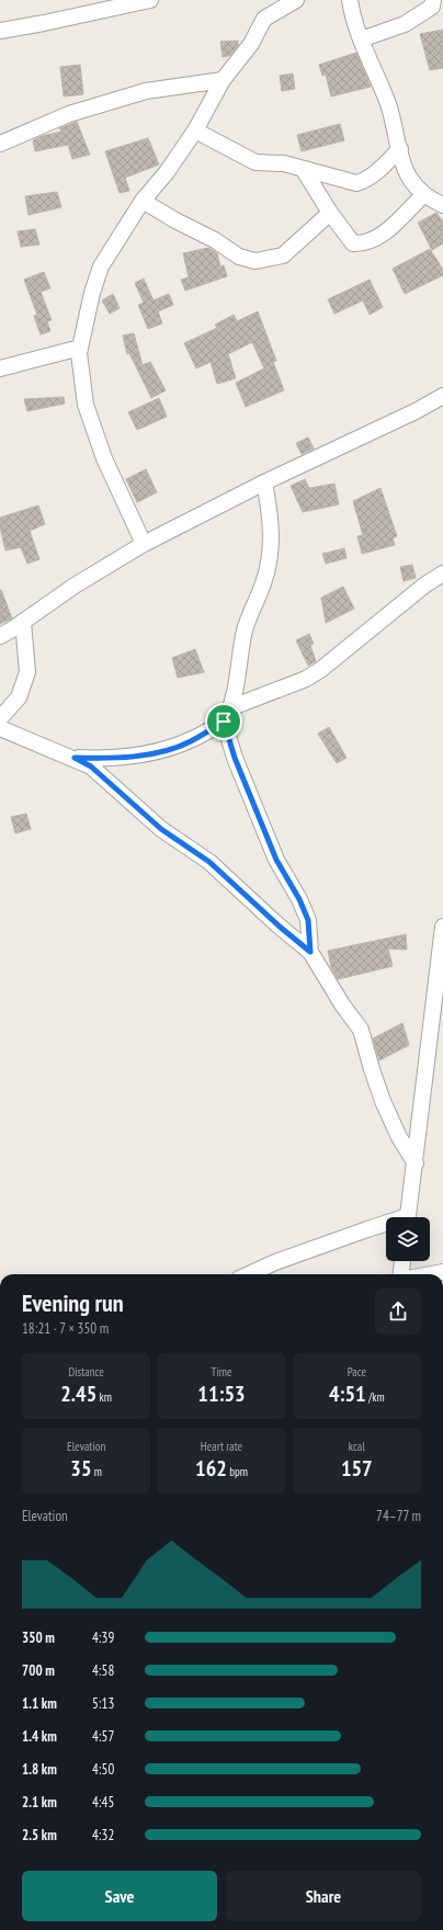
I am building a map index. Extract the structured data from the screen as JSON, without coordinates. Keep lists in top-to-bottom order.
{
  "page": {
    "heading": ["Evening run", "18:21 · 7 × 350 m"],
    "stats": [
      ["Distance", "2.45 km"],
      ["Time", "11:53"],
      ["Pace", "4:51 /km"],
      ["Elevation", "35 m"],
      ["Heart rate", "162 bpm"],
      ["kcal", "157"]
    ],
    "chart": ["Elevation", "74–77 m"],
    "list": [
      {
        "name": "350 m",
        "note": "4:39"
      },
      {
        "name": "700 m",
        "note": "4:58"
      },
      {
        "name": "1.1 km",
        "note": "5:13"
      },
      {
        "name": "1.4 km",
        "note": "4:57"
      },
      {
        "name": "1.8 km",
        "note": "4:50"
      },
      {
        "name": "2.1 km",
        "note": "4:45"
      },
      {
        "name": "2.5 km",
        "note": "4:32"
      }
    ],
    "buttons": ["Save", "Share"]
  }
}
